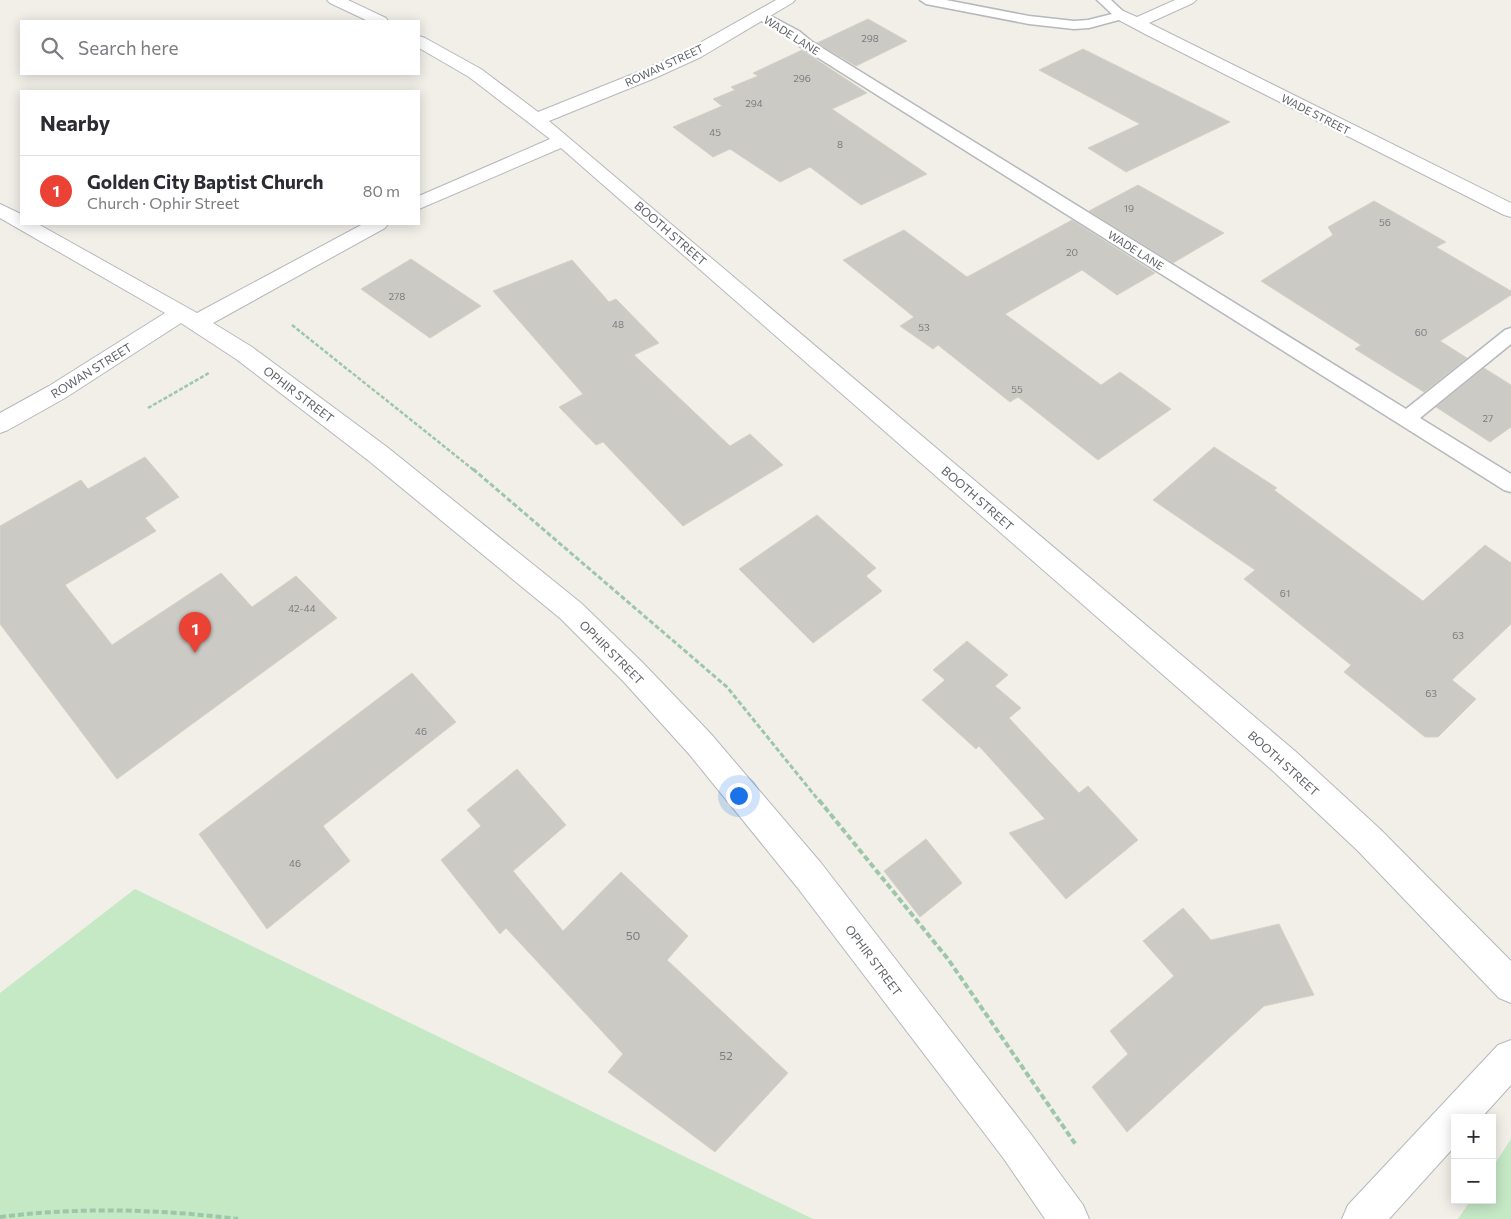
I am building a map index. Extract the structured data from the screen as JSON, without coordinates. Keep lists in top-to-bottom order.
{
  "streets": {
    "street": [
      "ROWAN STREET",
      "WADE STREET",
      "BOOTH STREET",
      "OPHIR STREET"
    ],
    "lane": ["WADE LANE"]
  },
  "crossings": [
    ["WADE LANE", "ROWAN STREET"],
    ["ROWAN STREET", "BOOTH STREET"],
    ["ROWAN STREET", "OPHIR STREET"]
  ],
  "house_numbers": [
    "298",
    "296",
    "294",
    "45",
    "8",
    "19",
    "56",
    "20",
    "278",
    "48",
    "53",
    "60",
    "55",
    "27",
    "61",
    "42-44",
    "63",
    "63",
    "46",
    "46",
    "50",
    "52"
  ],
  "page": {
    "search": "Search here",
    "heading": "Nearby",
    "list": [
      {
        "mark": "1",
        "name": "Golden City Baptist Church",
        "note": "Church · Ophir Street",
        "value": "80 m"
      }
    ],
    "pins": "1",
    "map_buttons": ["+", "−"]
  }
}
